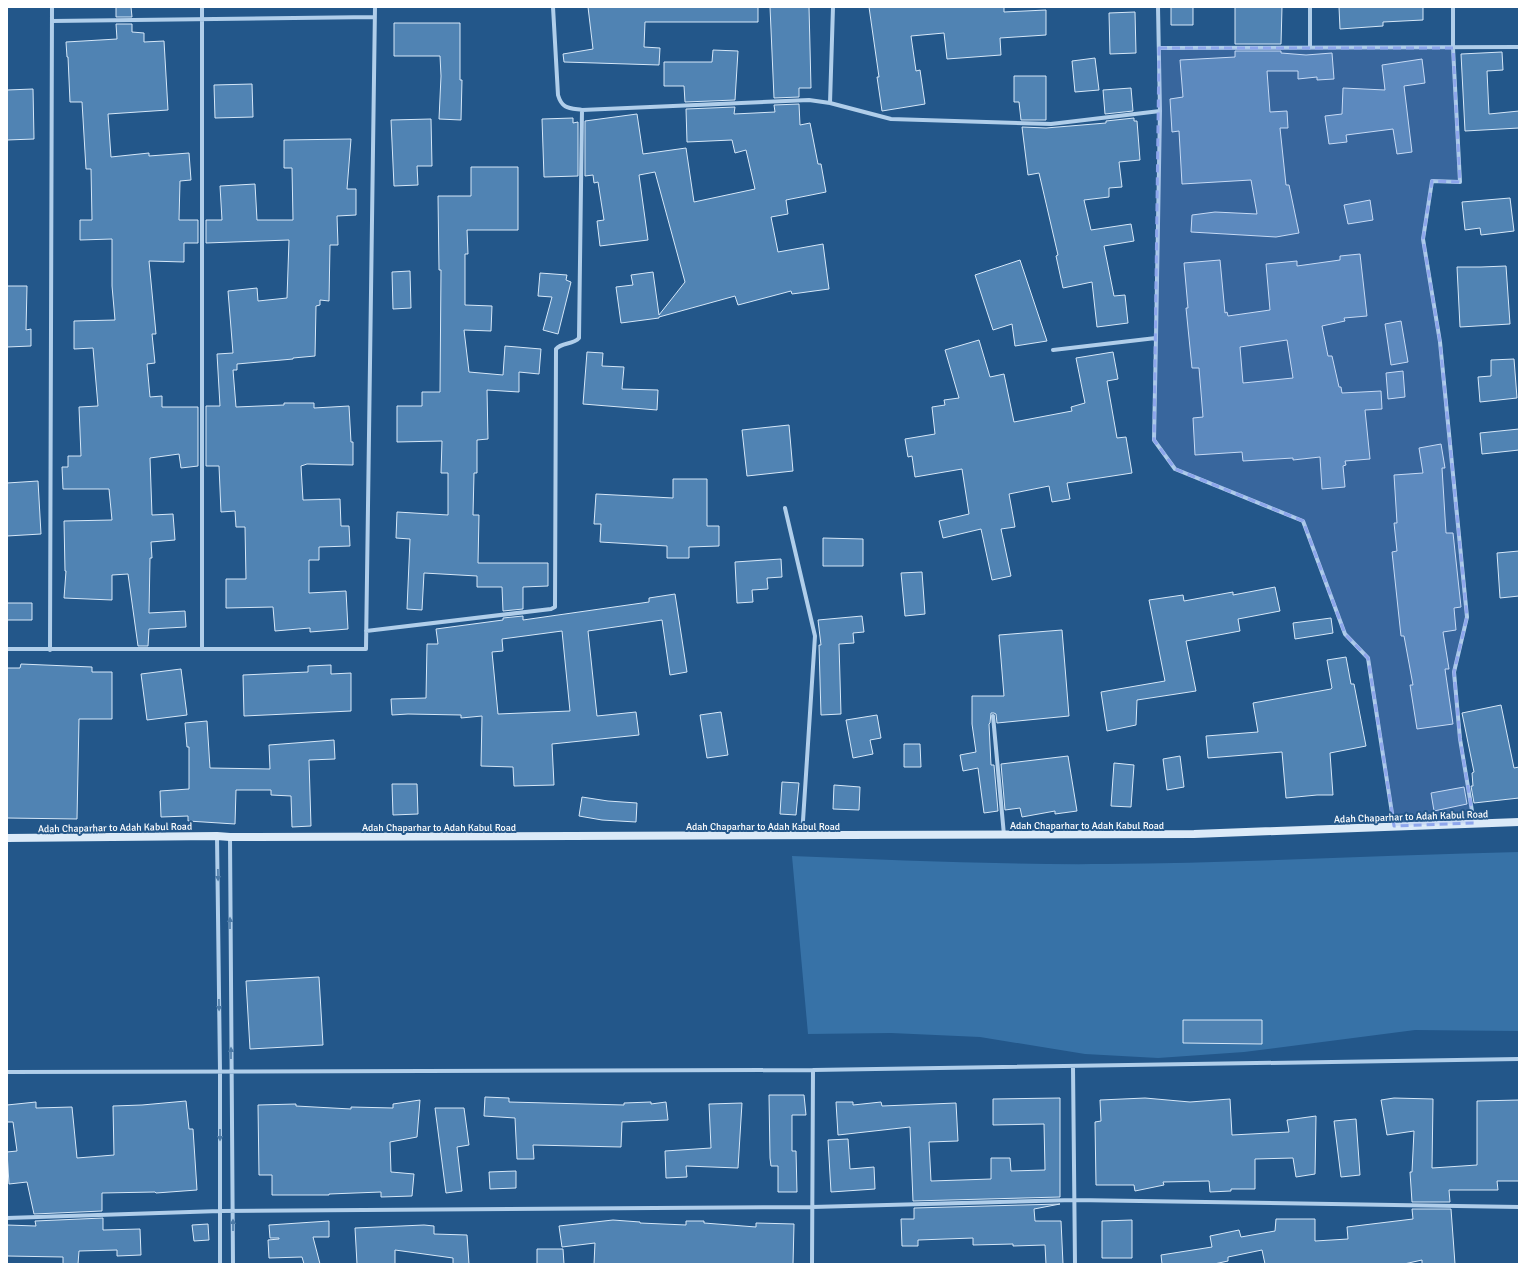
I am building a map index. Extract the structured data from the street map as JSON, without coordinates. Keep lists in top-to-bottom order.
{
  "streets": {
    "main road": ["Adah Chaparhar to Adah Kabul Road"]
  }
}
